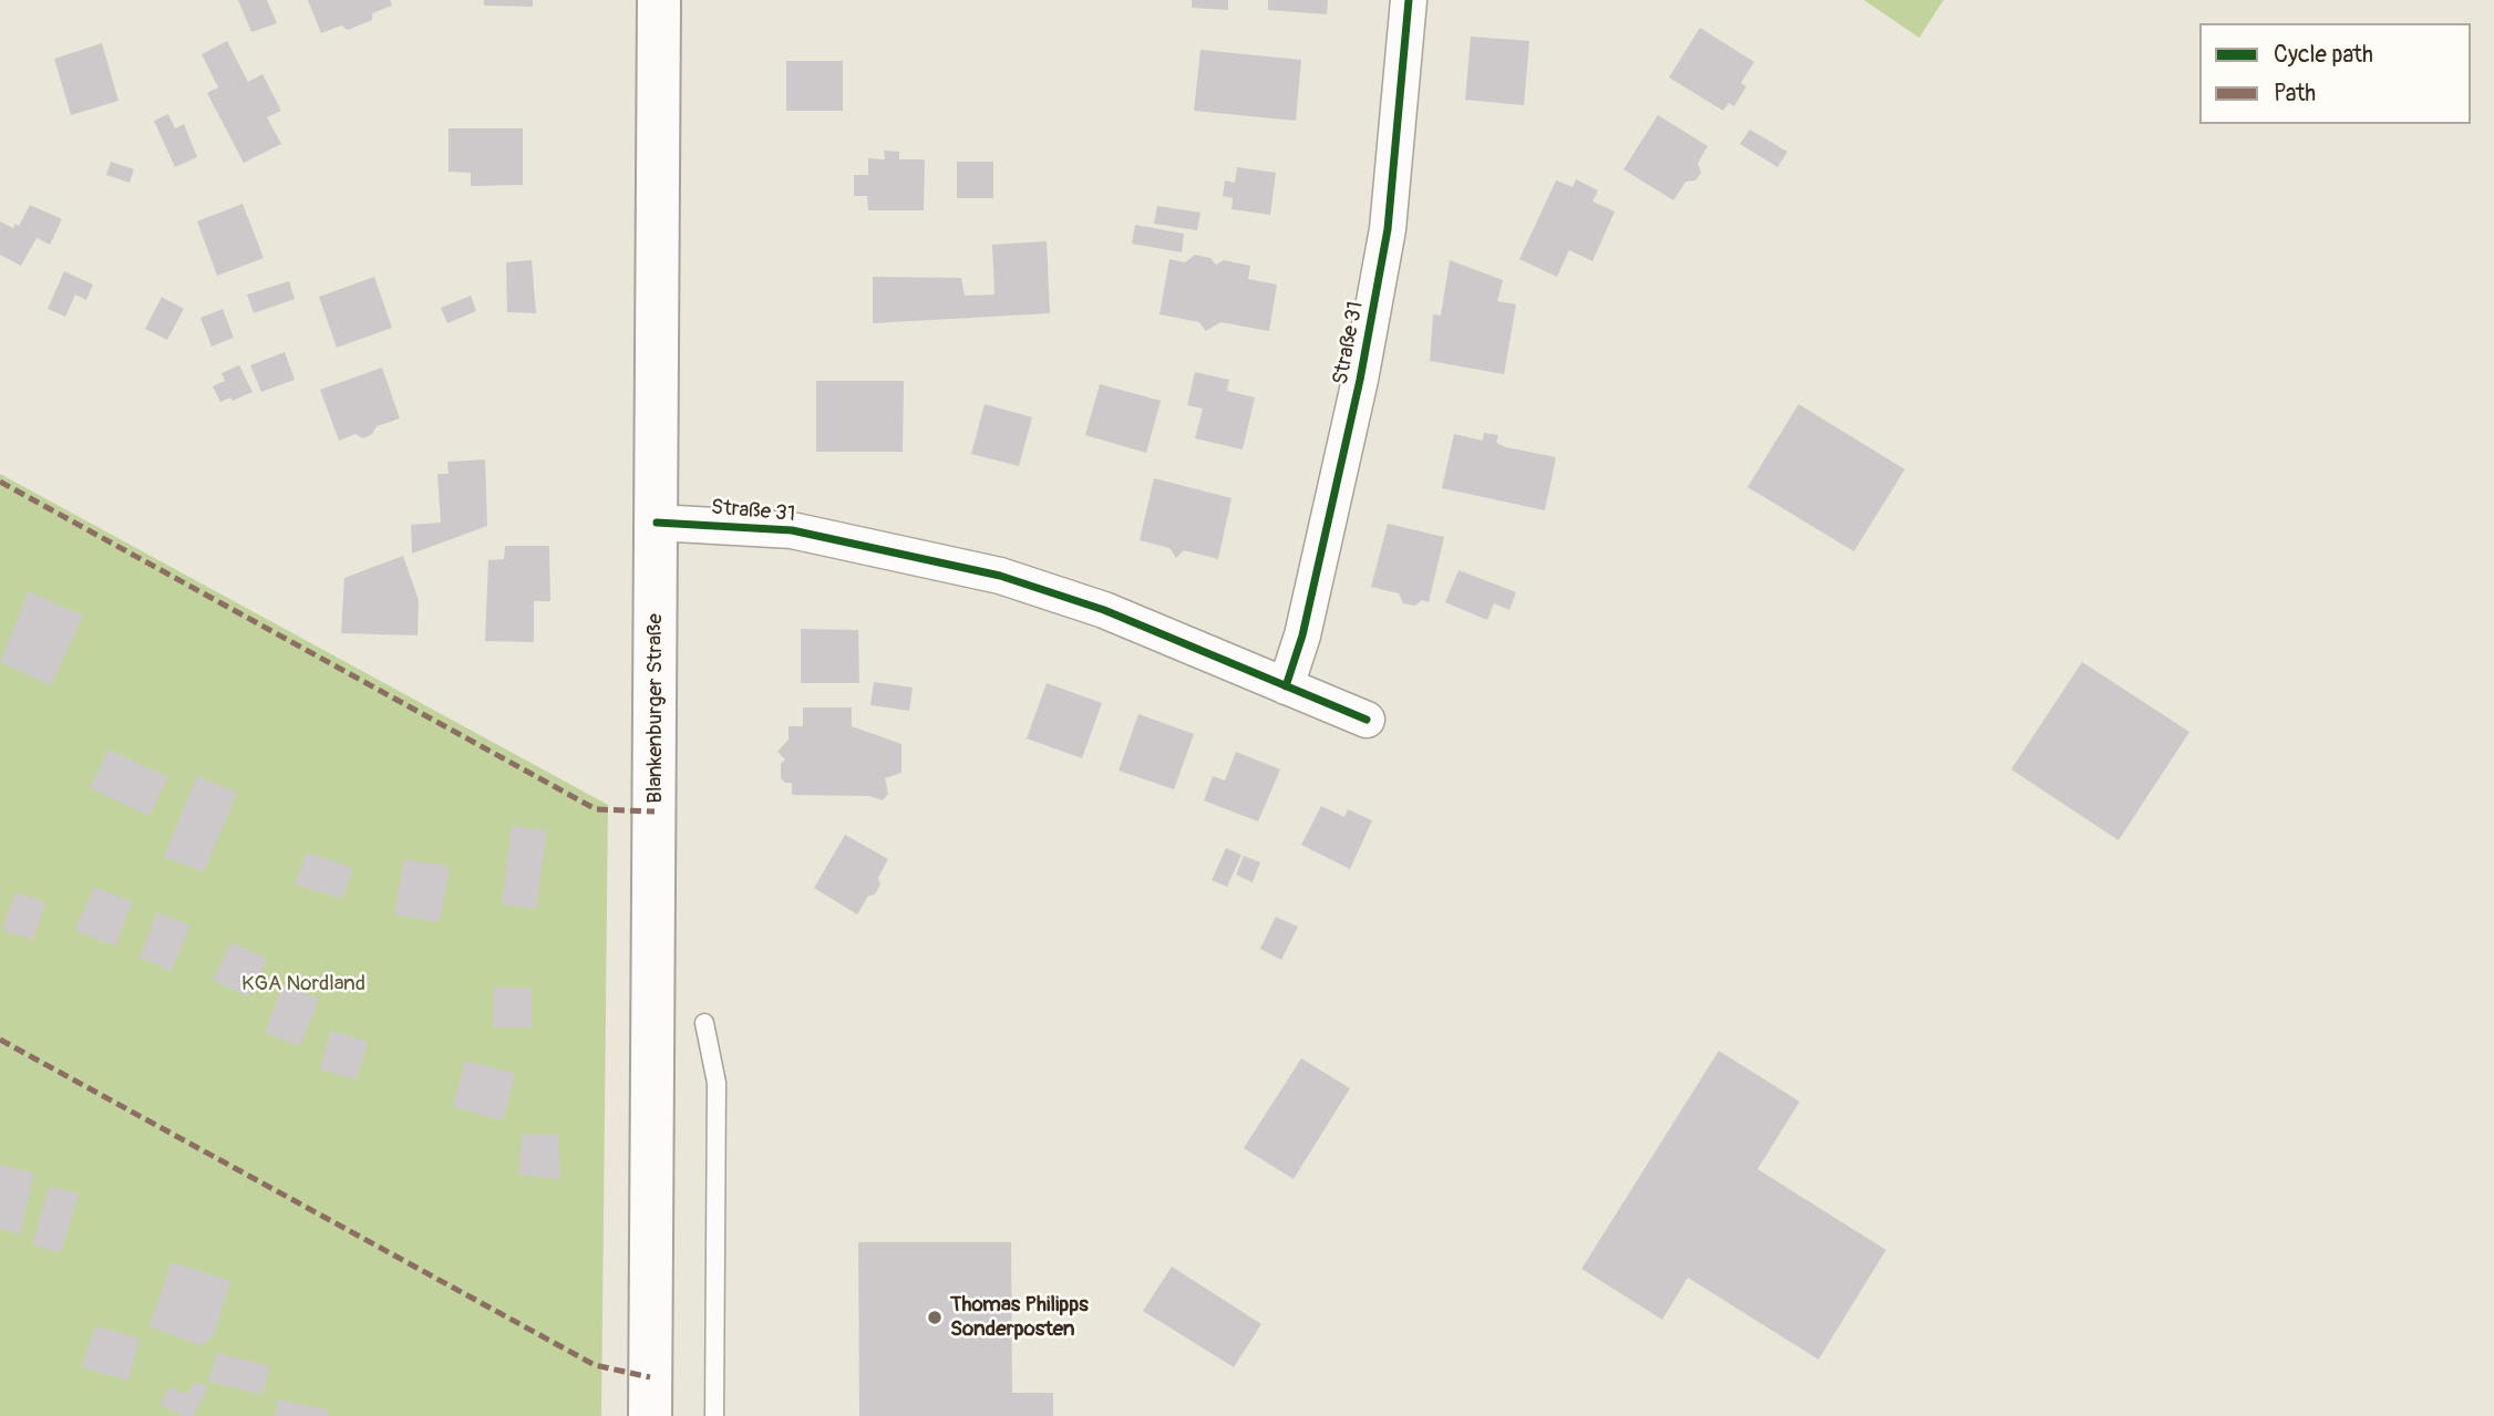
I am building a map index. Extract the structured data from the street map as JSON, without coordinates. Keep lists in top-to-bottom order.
{
  "streets": {
    "main road": ["Blankenburger Straße"],
    "street": ["Straße 31"]
  },
  "crossings": [
    ["Straße 31", "Blankenburger Straße"]
  ],
  "parks": ["KGA Nordland"],
  "places": ["Thomas Philipps Sonderposten"],
  "legend": ["Cycle path", "Path"]
}
